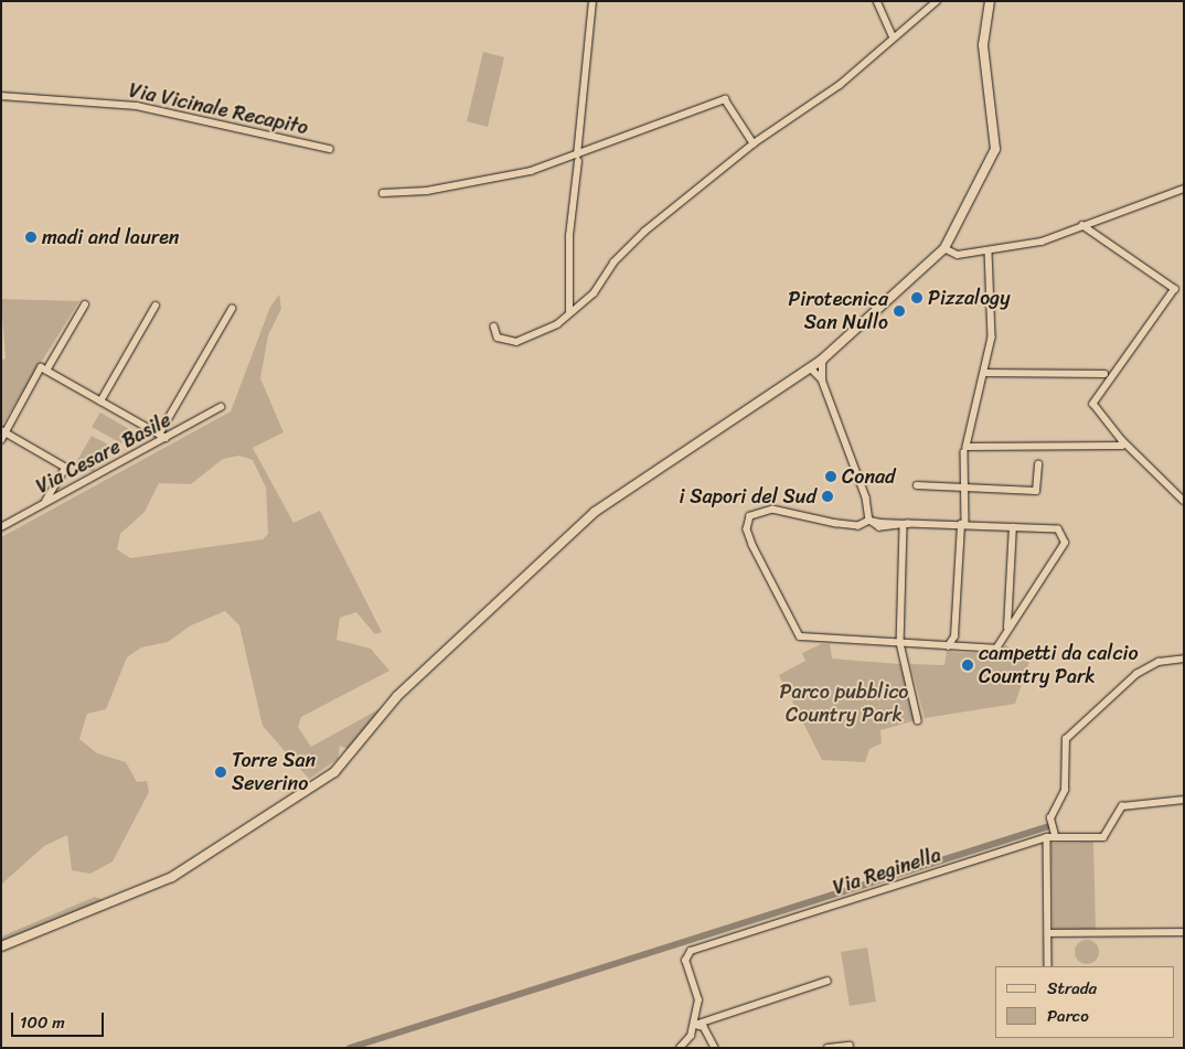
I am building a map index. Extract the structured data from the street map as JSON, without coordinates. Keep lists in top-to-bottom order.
{
  "streets": {
    "street": ["Via Vicinale Recapito", "Via Cesare Basile", "Via Reginella"]
  },
  "parks": ["Parco pubblico Country Park"],
  "places": [
    "madi and lauren",
    "Pizzalogy",
    "Pirotecnica San Nullo",
    "Conad",
    "i Sapori del Sud",
    "campetti da calcio Country Park",
    "Torre San Severino"
  ],
  "legend": ["Strada", "Parco"],
  "scale_bar": "100 m"
}
